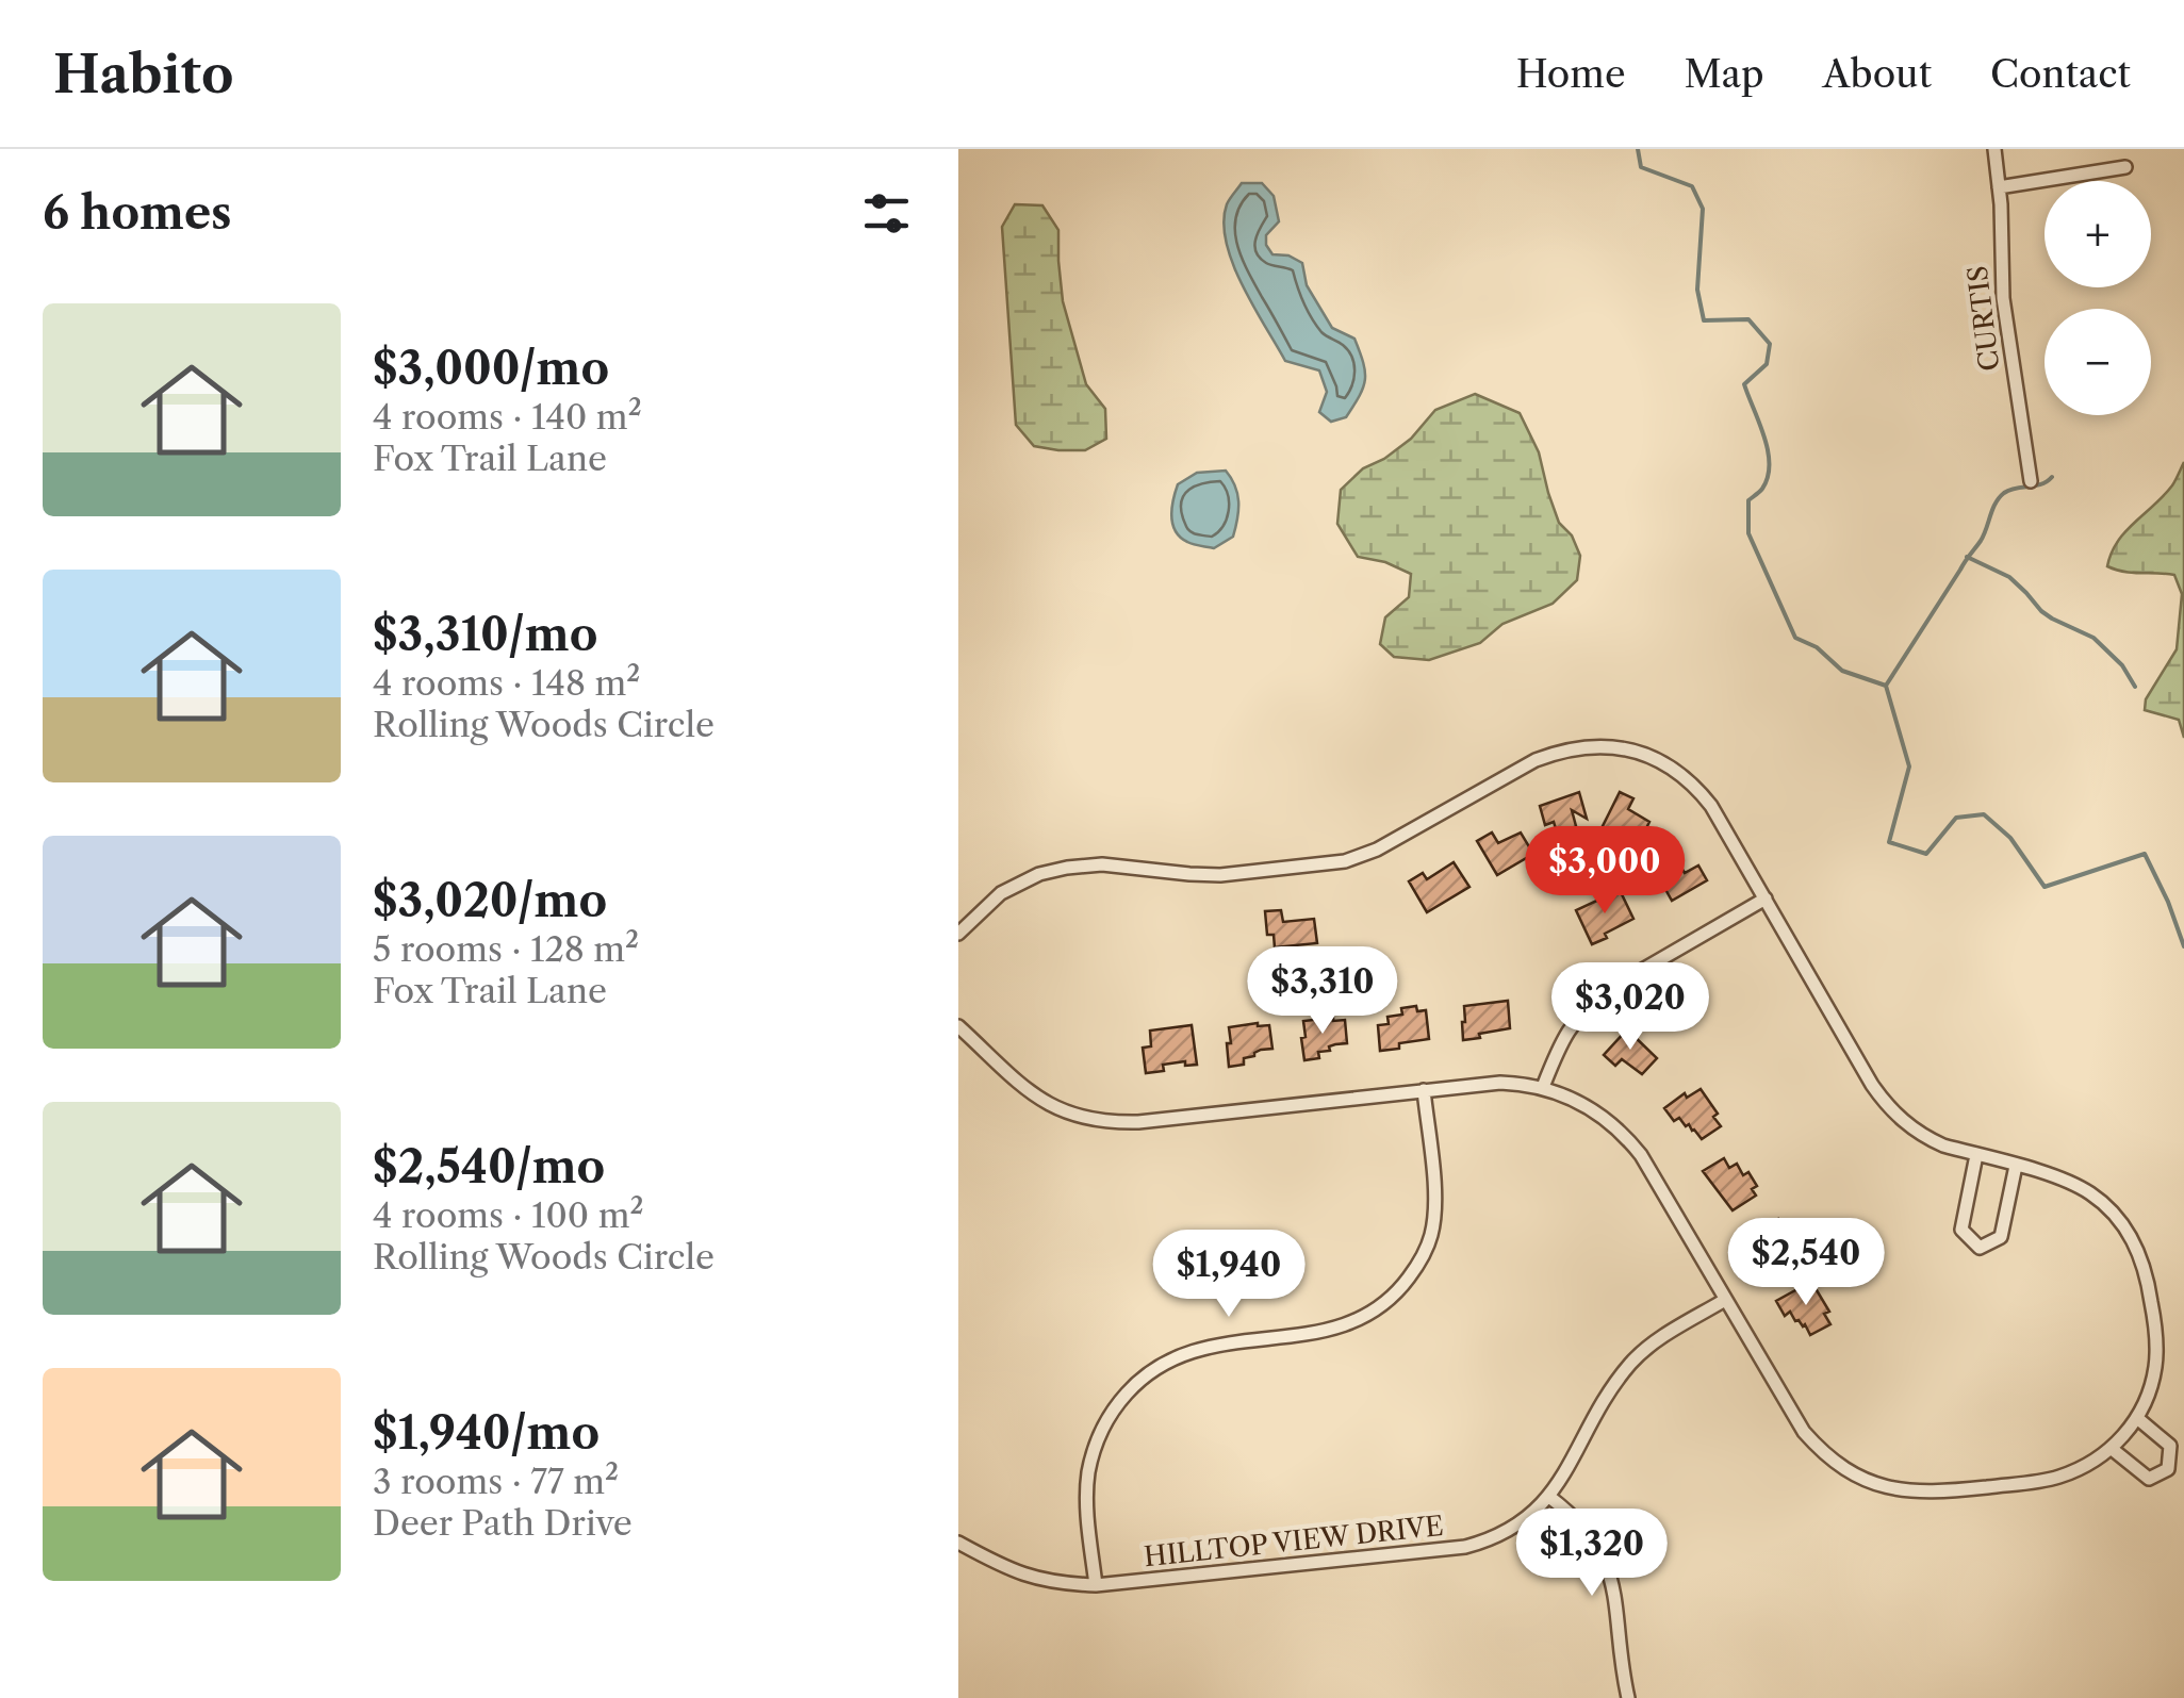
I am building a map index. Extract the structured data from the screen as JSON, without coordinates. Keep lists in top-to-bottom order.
{
  "streets": {
    "street": ["CURTIS", "HILLTOP VIEW DRIVE"]
  },
  "page": {
    "header": "Habito",
    "nav": [
      "Home",
      "Map",
      "About",
      "Contact"
    ],
    "heading": "6 homes",
    "map_buttons": ["+", "−"],
    "list": [
      {
        "name": "$3,000/mo",
        "note": "4 rooms · 140 m² · Fox Trail Lane"
      },
      {
        "name": "$3,310/mo",
        "note": "4 rooms · 148 m² · Rolling Woods Circle"
      },
      {
        "name": "$3,020/mo",
        "note": "5 rooms · 128 m² · Fox Trail Lane"
      },
      {
        "name": "$2,540/mo",
        "note": "4 rooms · 100 m² · Rolling Woods Circle"
      },
      {
        "name": "$1,940/mo",
        "note": "3 rooms · 77 m² · Deer Path Drive"
      }
    ],
    "price": [
      "$3,000",
      "$3,310",
      "$3,020",
      "$2,540",
      "$1,940",
      "$1,320"
    ]
  }
}
